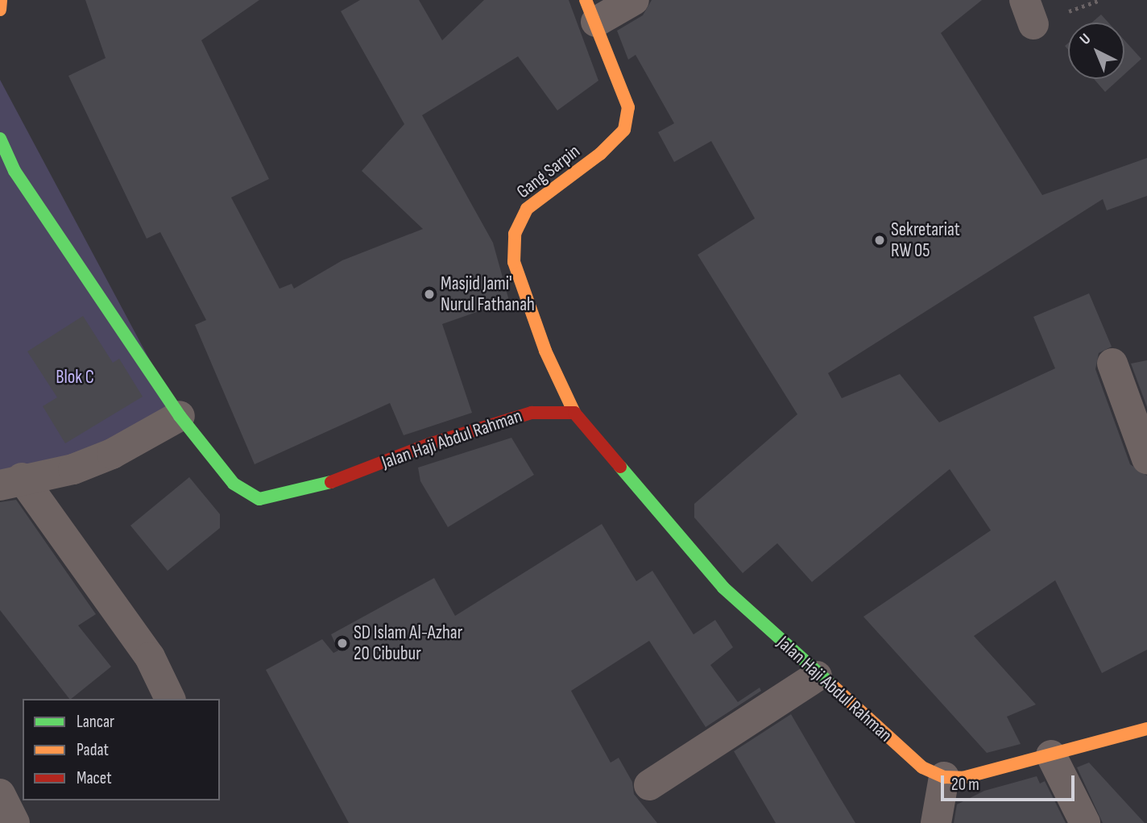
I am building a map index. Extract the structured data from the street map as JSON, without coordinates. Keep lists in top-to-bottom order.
{
  "streets": {
    "street": ["Gang Sarpin", "Jalan Haji Abdul Rahman"]
  },
  "crossings": [
    ["Gang Sarpin", "Jalan Haji Abdul Rahman"]
  ],
  "parks": ["Blok C"],
  "places": ["Sekretariat RW 05", "Masjid Jami' Nurul Fathanah", "SD Islam Al-Azhar 20 Cibubur"],
  "legend": ["Lancar", "Padat", "Macet"],
  "scale_bar": "20 m",
  "north": "top left"
}
